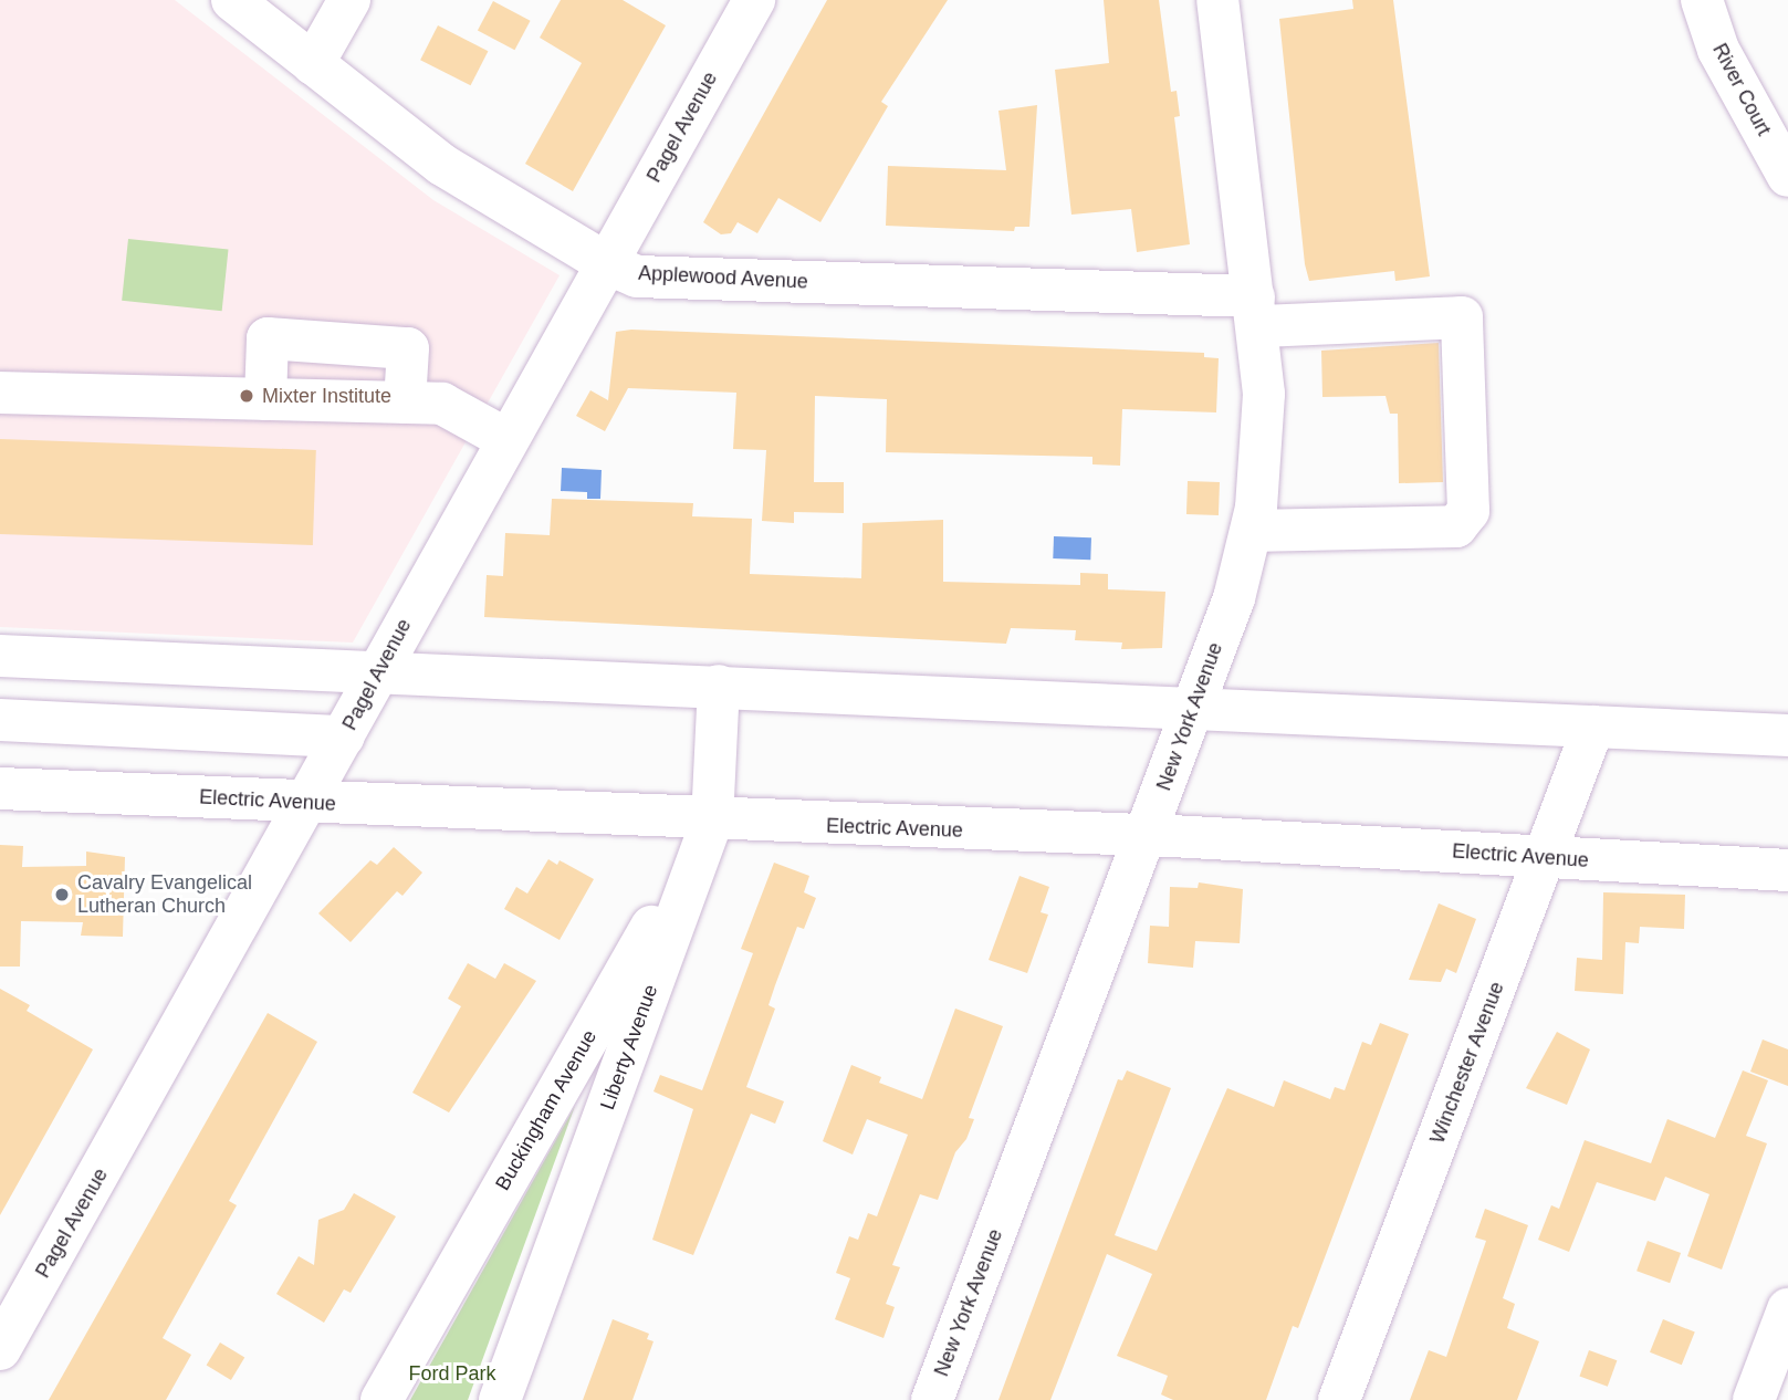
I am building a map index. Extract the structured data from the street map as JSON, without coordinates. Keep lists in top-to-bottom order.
{
  "streets": {
    "street": [
      "River Court",
      "Pagel Avenue",
      "Applewood Avenue",
      "New York Avenue",
      "Electric Avenue",
      "Liberty Avenue",
      "Winchester Avenue",
      "Buckingham Avenue"
    ]
  },
  "crossings": [
    ["Pagel Avenue", "Applewood Avenue"],
    ["Pagel Avenue", "Electric Avenue"],
    ["Applewood Avenue", "New York Avenue"],
    ["New York Avenue", "Electric Avenue"],
    ["Electric Avenue", "Liberty Avenue"],
    ["Electric Avenue", "Winchester Avenue"],
    ["Electric Avenue", "Buckingham Avenue"],
    ["Liberty Avenue", "Buckingham Avenue"]
  ],
  "parks": ["Ford Park"],
  "places": ["Mixter Institute", "Cavalry Evangelical Lutheran Church"]
}
